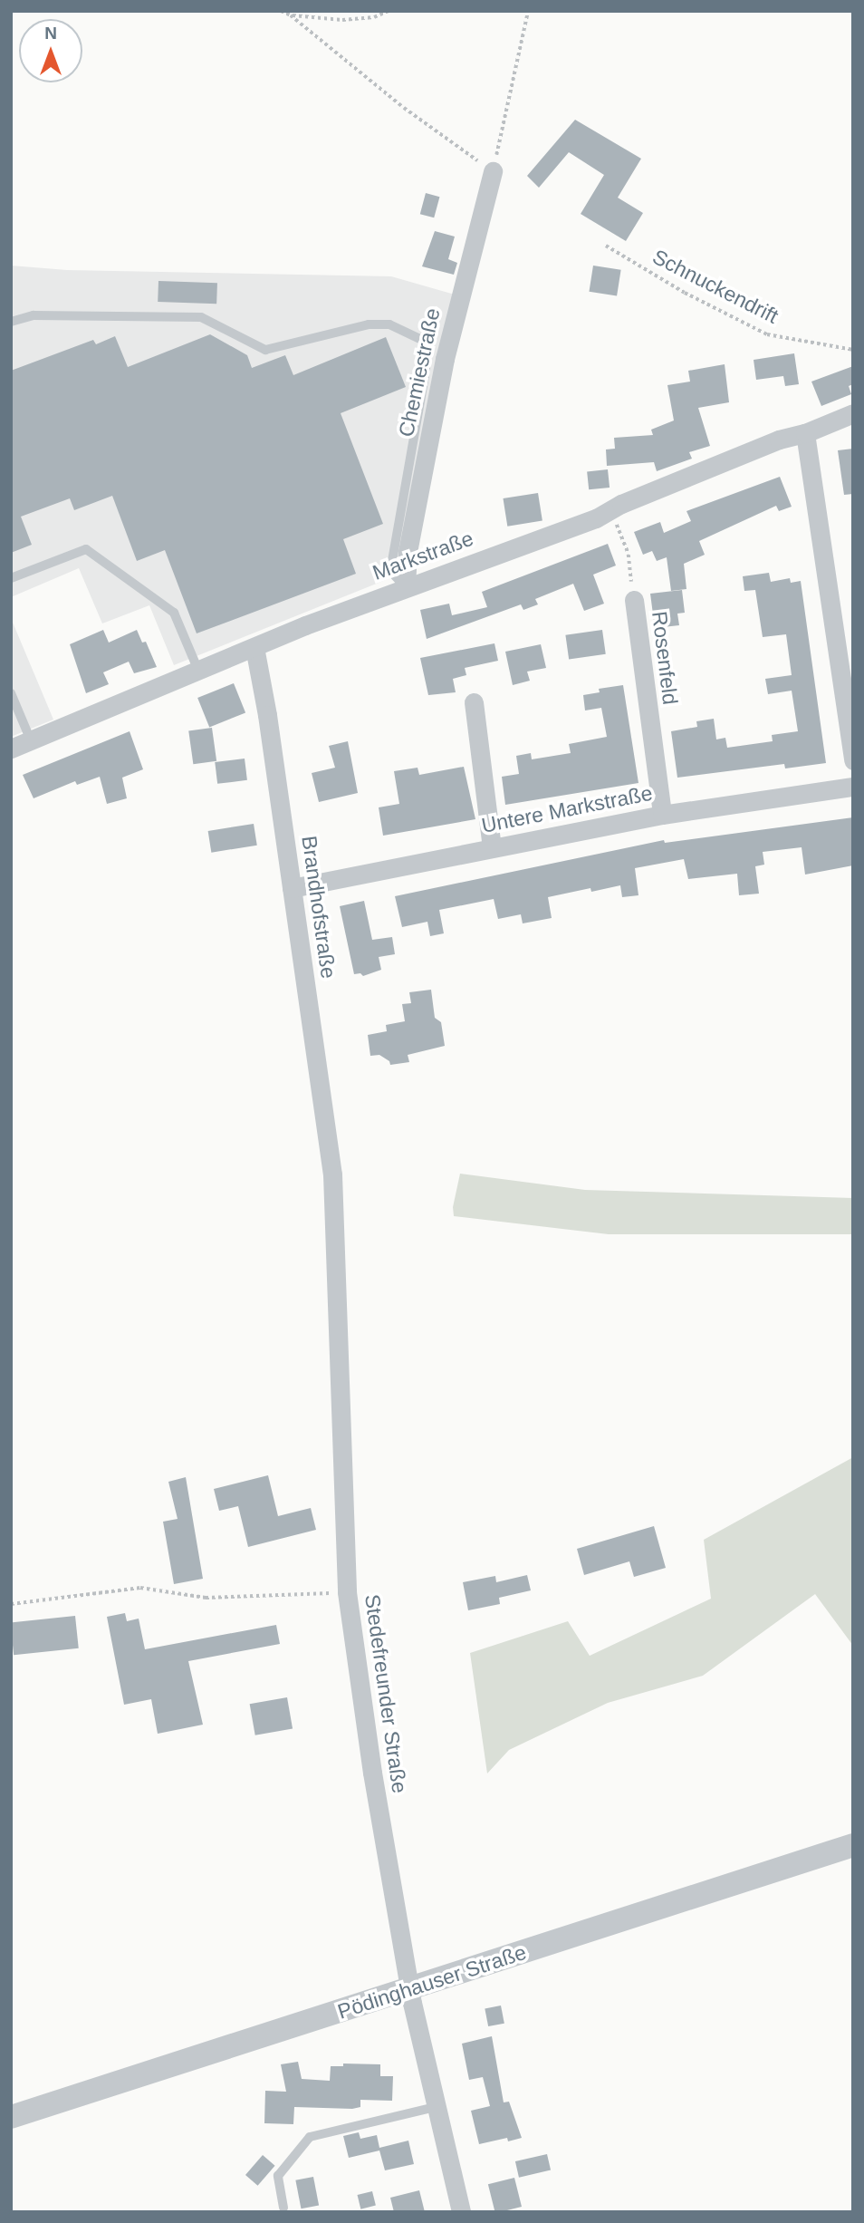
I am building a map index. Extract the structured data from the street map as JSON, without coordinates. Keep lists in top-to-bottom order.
{
  "streets": {
    "street": [
      "Chemiestraße",
      "Markstraße",
      "Rosenfeld",
      "Untere Markstraße",
      "Brandhofstraße",
      "Stedefreunder Straße",
      "Pödinghauser Straße"
    ],
    "path": ["Schnuckendrift"]
  },
  "crossings": [
    ["Chemiestraße", "Markstraße"],
    ["Markstraße", "Rosenfeld"],
    ["Markstraße", "Brandhofstraße"],
    ["Rosenfeld", "Untere Markstraße"],
    ["Untere Markstraße", "Brandhofstraße"],
    ["Brandhofstraße", "Stedefreunder Straße"],
    ["Stedefreunder Straße", "Pödinghauser Straße"]
  ],
  "north": "top"
}
